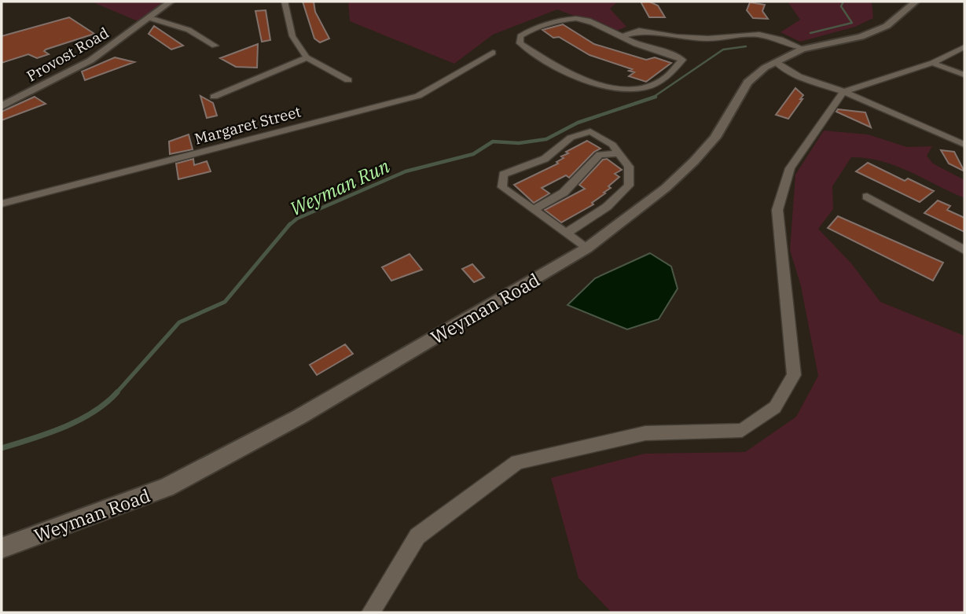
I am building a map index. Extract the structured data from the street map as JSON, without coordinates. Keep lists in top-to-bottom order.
{
  "streets": {
    "street": ["Provost Road", "Margaret Street", "Weyman Road"]
  },
  "water": ["Weyman Run"]
}
